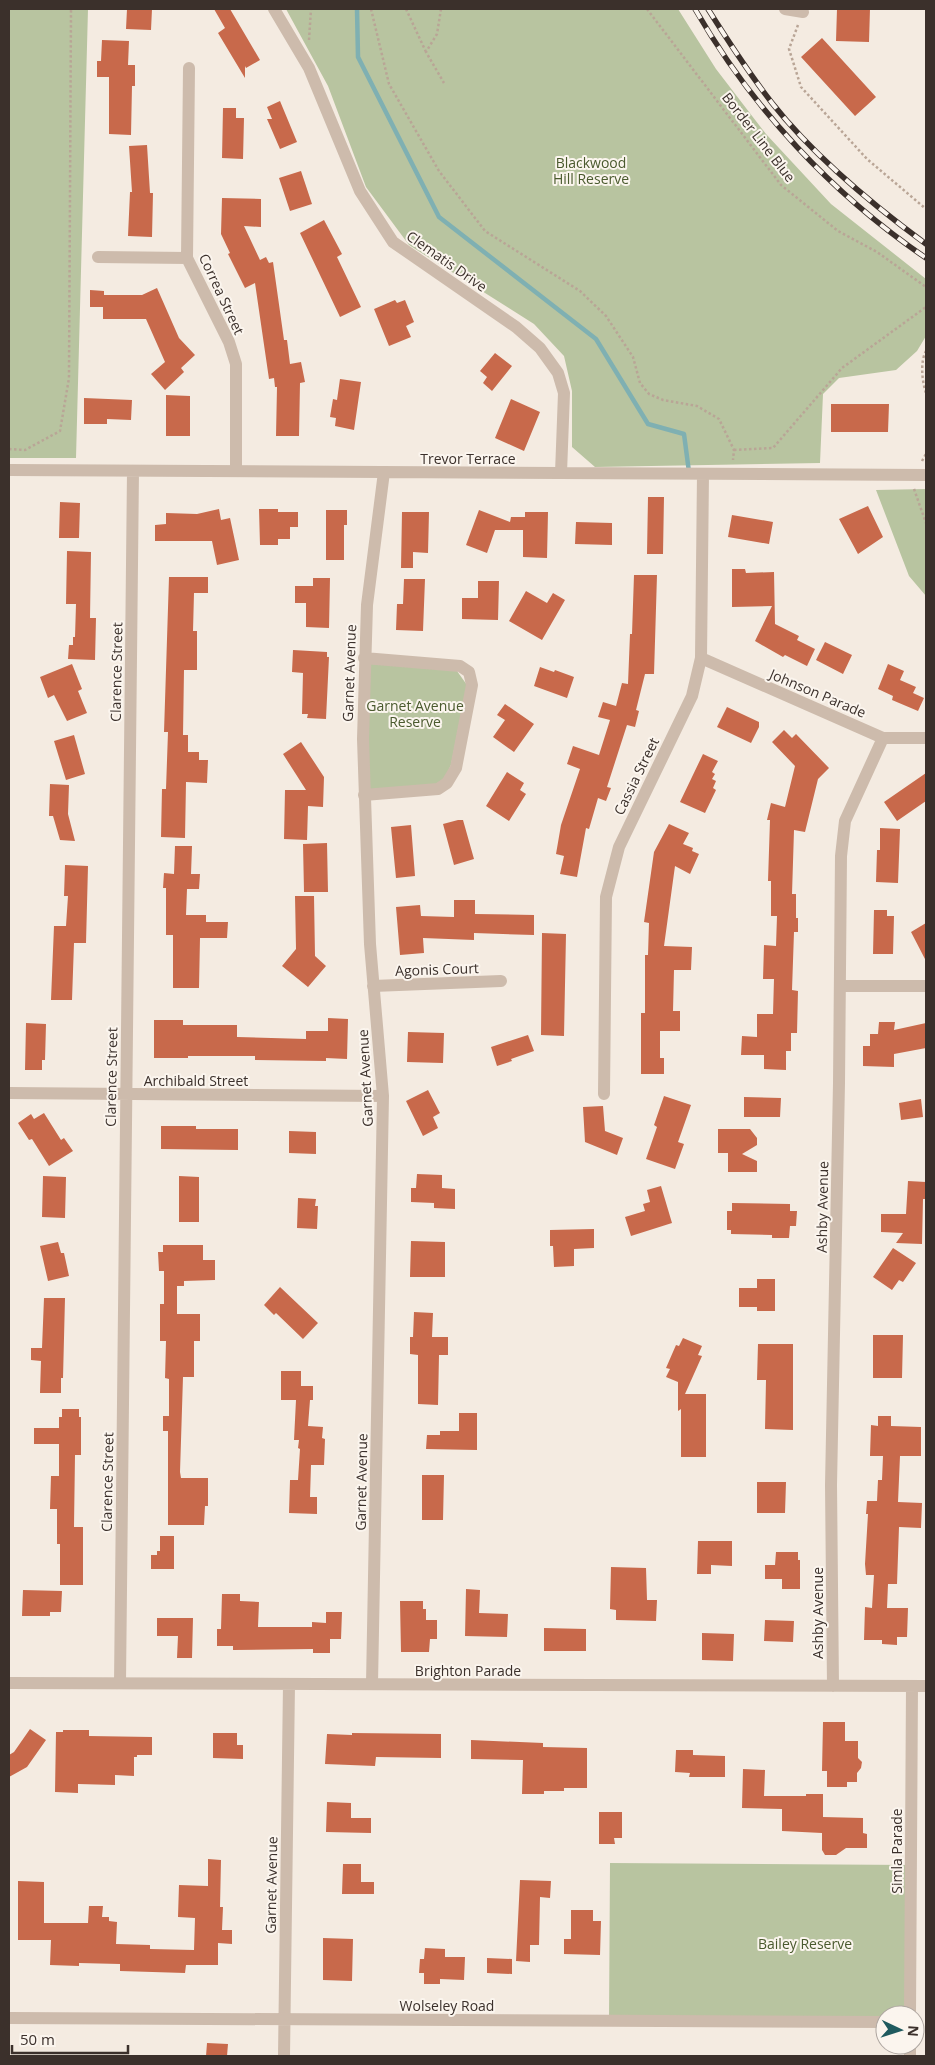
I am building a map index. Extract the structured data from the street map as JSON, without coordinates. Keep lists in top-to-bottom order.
{
  "streets": {
    "street": [
      "Clematis Drive",
      "Correa Street",
      "Trevor Terrace",
      "Clarence Street",
      "Garnet Avenue",
      "Johnson Parade",
      "Cassia Street",
      "Agonis Court",
      "Archibald Street",
      "Ashby Avenue",
      "Brighton Parade",
      "Simla Parade",
      "Wolseley Road"
    ],
    "path": ["Border Line Blue"]
  },
  "crossings": [
    ["Clematis Drive", "Trevor Terrace"],
    ["Correa Street", "Trevor Terrace"],
    ["Trevor Terrace", "Clarence Street"],
    ["Trevor Terrace", "Garnet Avenue"],
    ["Trevor Terrace", "Cassia Street"],
    ["Clarence Street", "Archibald Street"],
    ["Clarence Street", "Brighton Parade"],
    ["Garnet Avenue", "Agonis Court"],
    ["Garnet Avenue", "Archibald Street"],
    ["Garnet Avenue", "Brighton Parade"],
    ["Garnet Avenue", "Wolseley Road"],
    ["Johnson Parade", "Cassia Street"],
    ["Johnson Parade", "Ashby Avenue"],
    ["Ashby Avenue", "Brighton Parade"],
    ["Brighton Parade", "Simla Parade"]
  ],
  "parks": ["Blackwood Hill Reserve", "Garnet Avenue Reserve", "Bailey Reserve"],
  "scale_bar": "50 m",
  "north": "right"
}
